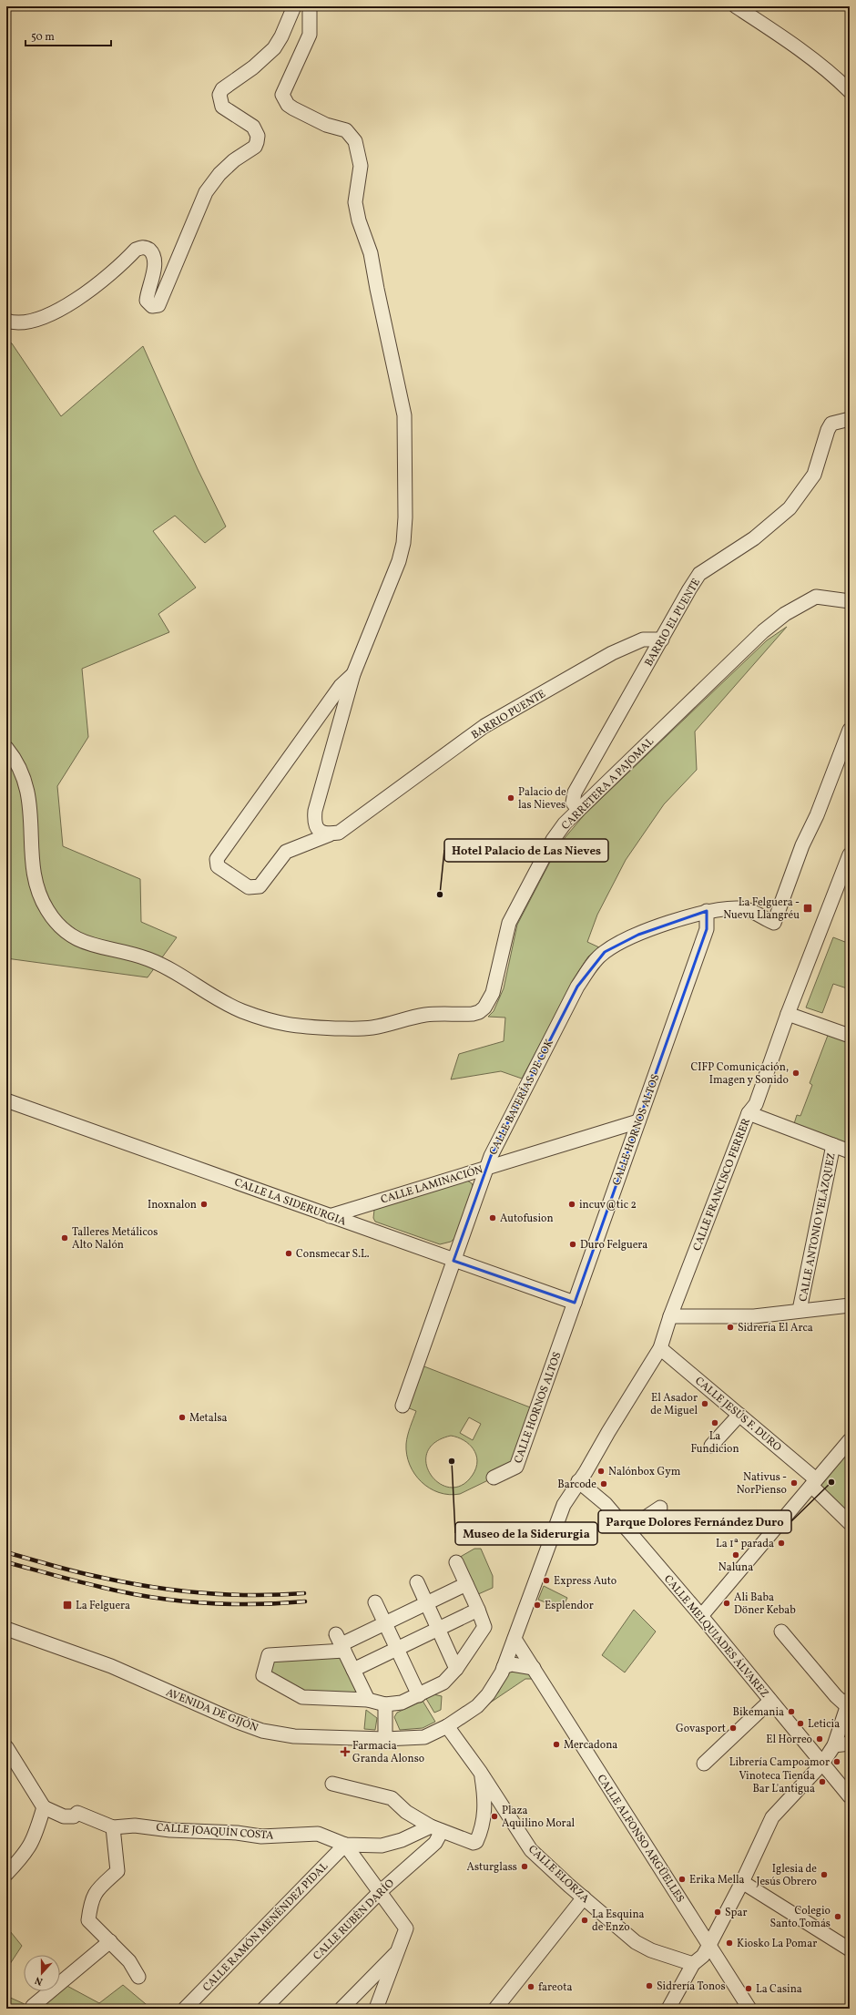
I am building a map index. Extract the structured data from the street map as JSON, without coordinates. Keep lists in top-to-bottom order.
{
  "streets": {
    "street": [
      "BARRIO EL PUENTE",
      "BARRIO PUENTE",
      "CARRETERA A PAJOMAL",
      "CALLE BATERÍAS DE COK",
      "CALLE HORNOS ALTOS",
      "CALLE LAMINACIÓN",
      "CALLE FRANCISCO FERRER",
      "CALLE LA SIDERURGIA",
      "CALLE ANTONIO VELÁZQUEZ",
      "CALLE JESÚS F. DURO",
      "CALLE MELQUIADES ÁLVAREZ",
      "AVENIDA DE GIJÓN",
      "CALLE JOAQUÍN COSTA",
      "CALLE ALFONSO ARGÜELLES",
      "CALLE ELORZA",
      "CALLE RUBÉN DARÍO",
      "CALLE RAMÓN MENÉNDEZ PIDAL"
    ]
  },
  "crossings": [
    ["BARRIO EL PUENTE", "BARRIO PUENTE"],
    ["BARRIO EL PUENTE", "CARRETERA A PAJOMAL"],
    ["CALLE BATERÍAS DE COK", "CALLE HORNOS ALTOS"],
    ["CALLE BATERÍAS DE COK", "CALLE LAMINACIÓN"],
    ["CALLE BATERÍAS DE COK", "CALLE LA SIDERURGIA"],
    ["CALLE HORNOS ALTOS", "CALLE LAMINACIÓN"],
    ["CALLE HORNOS ALTOS", "CALLE LA SIDERURGIA"],
    ["CALLE LAMINACIÓN", "CALLE LA SIDERURGIA"],
    ["CALLE FRANCISCO FERRER", "CALLE JESÚS F. DURO"],
    ["CALLE FRANCISCO FERRER", "CALLE MELQUIADES ÁLVAREZ"],
    ["CALLE FRANCISCO FERRER", "AVENIDA DE GIJÓN"],
    ["CALLE FRANCISCO FERRER", "CALLE ALFONSO ARGÜELLES"],
    ["AVENIDA DE GIJÓN", "CALLE ALFONSO ARGÜELLES"],
    ["AVENIDA DE GIJÓN", "CALLE ELORZA"],
    ["CALLE JOAQUÍN COSTA", "CALLE RUBÉN DARÍO"],
    ["CALLE JOAQUÍN COSTA", "CALLE RAMÓN MENÉNDEZ PIDAL"]
  ],
  "places": {
    "other": [
      "Palacio de las Nieves",
      "Hotel Palacio de Las Nieves",
      "CIFP Comunicación, Imagen y Sonido",
      "Inoxnalon",
      "incuv@tic 2",
      "Autofusion",
      "Talleres Metálicos Alto Nalón",
      "Duro Felguera",
      "Consmecar S.L.",
      "Sidrería El Arca",
      "El Asador de Miguel",
      "Metalsa",
      "La Fundicion",
      "Museo de la Siderurgia",
      "Nalónbox Gym",
      "Parque Dolores Fernández Duro",
      "Nativus - NorPienso",
      "Barcode",
      "La 1ª parada",
      "Naluna",
      "Express Auto",
      "Ali Baba Döner Kebab",
      "Esplendor",
      "Bikemania",
      "Leticia",
      "Govasport",
      "El Horreo",
      "Mercadona",
      "Librería Campoamor",
      "Vinoteca Tienda Bar L'antigua",
      "Plaza Aquilino Moral",
      "Asturglass",
      "Iglesia de Jesús Obrero",
      "Erika Mella",
      "Spar",
      "Colegio Santo Tomás",
      "La Esquina de Enzo",
      "Kiosko La Pomar",
      "Sidrería Tonos",
      "fareota",
      "La Casina"
    ],
    "transit": ["La Felguera - Nuevu Llangréu", "La Felguera"],
    "health": ["Farmacia Granda Alonso"]
  },
  "scale_bar": "50 m",
  "north": "bottom"
}
